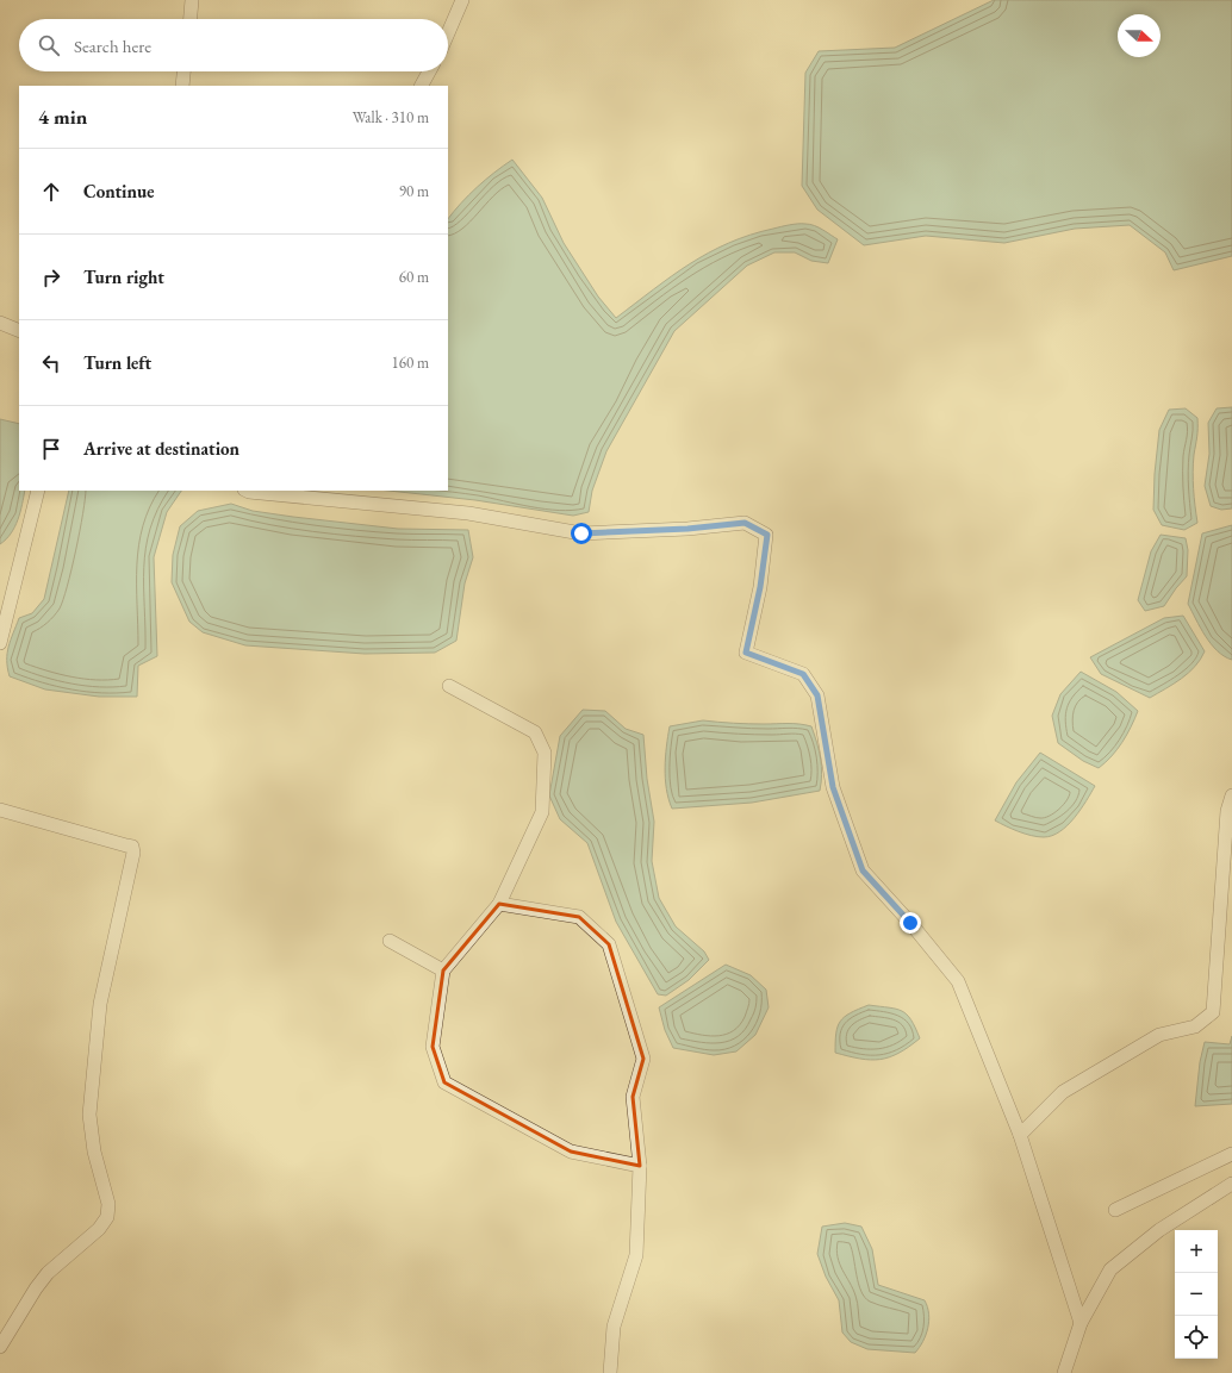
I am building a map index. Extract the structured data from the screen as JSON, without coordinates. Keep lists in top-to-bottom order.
{
  "north": "right",
  "page": {
    "search": "Search here",
    "heading": ["4 min", "Walk · 310 m"],
    "list": [
      ["Continue", "90 m"],
      ["Turn right", "60 m"],
      ["Turn left", "160 m"],
      "Arrive at destination"
    ],
    "map_buttons": ["+", "−"]
  }
}
